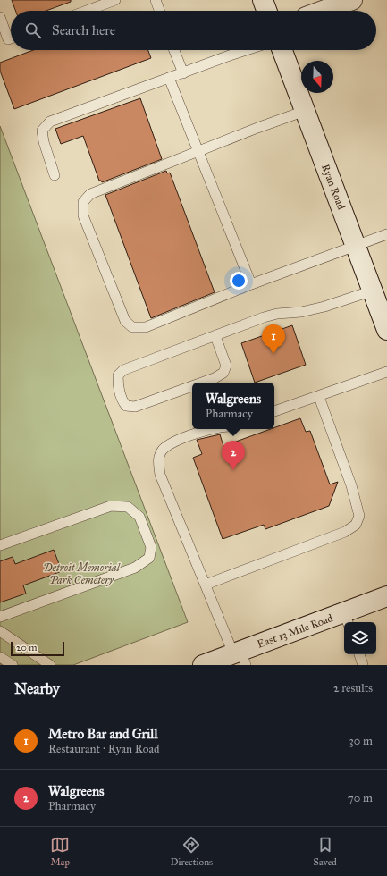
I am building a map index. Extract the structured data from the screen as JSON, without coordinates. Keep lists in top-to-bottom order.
{
  "streets": {
    "main road": ["Ryan Road", "East 13 Mile Road"]
  },
  "parks": ["Detroit Memorial Park Cemetery"],
  "scale_bar": "20 m",
  "north": "bottom",
  "page": {
    "search": "Search here",
    "pins": ["1", "2"],
    "popup": ["Walgreens", "Pharmacy"],
    "scale": "20 m",
    "heading": ["Nearby", "2 results"],
    "list": [
      {
        "mark": "1",
        "name": "Metro Bar and Grill",
        "note": "Restaurant · Ryan Road",
        "value": "30 m"
      },
      {
        "mark": "2",
        "name": "Walgreens",
        "note": "Pharmacy",
        "value": "70 m"
      }
    ],
    "nav": ["Map", "Directions", "Saved"]
  }
}
